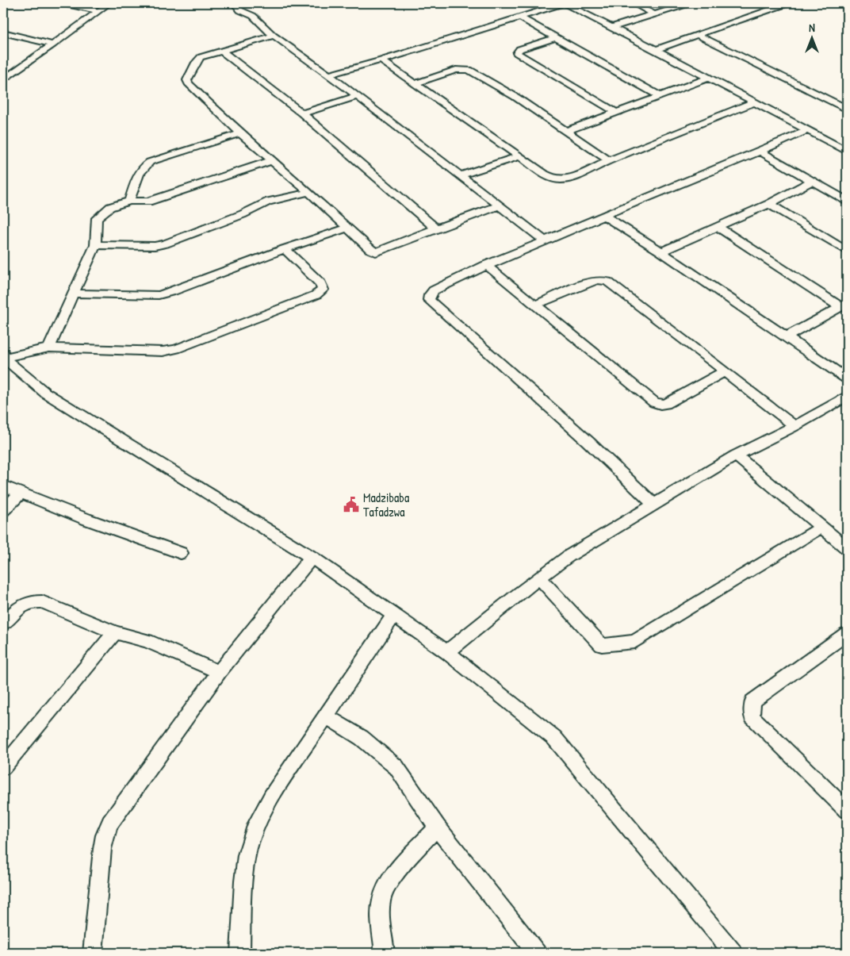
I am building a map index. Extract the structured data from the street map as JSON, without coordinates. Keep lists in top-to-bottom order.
{
  "places": {
    "public building": ["Madzibaba Tafadzwa"]
  },
  "north": "top"
}
